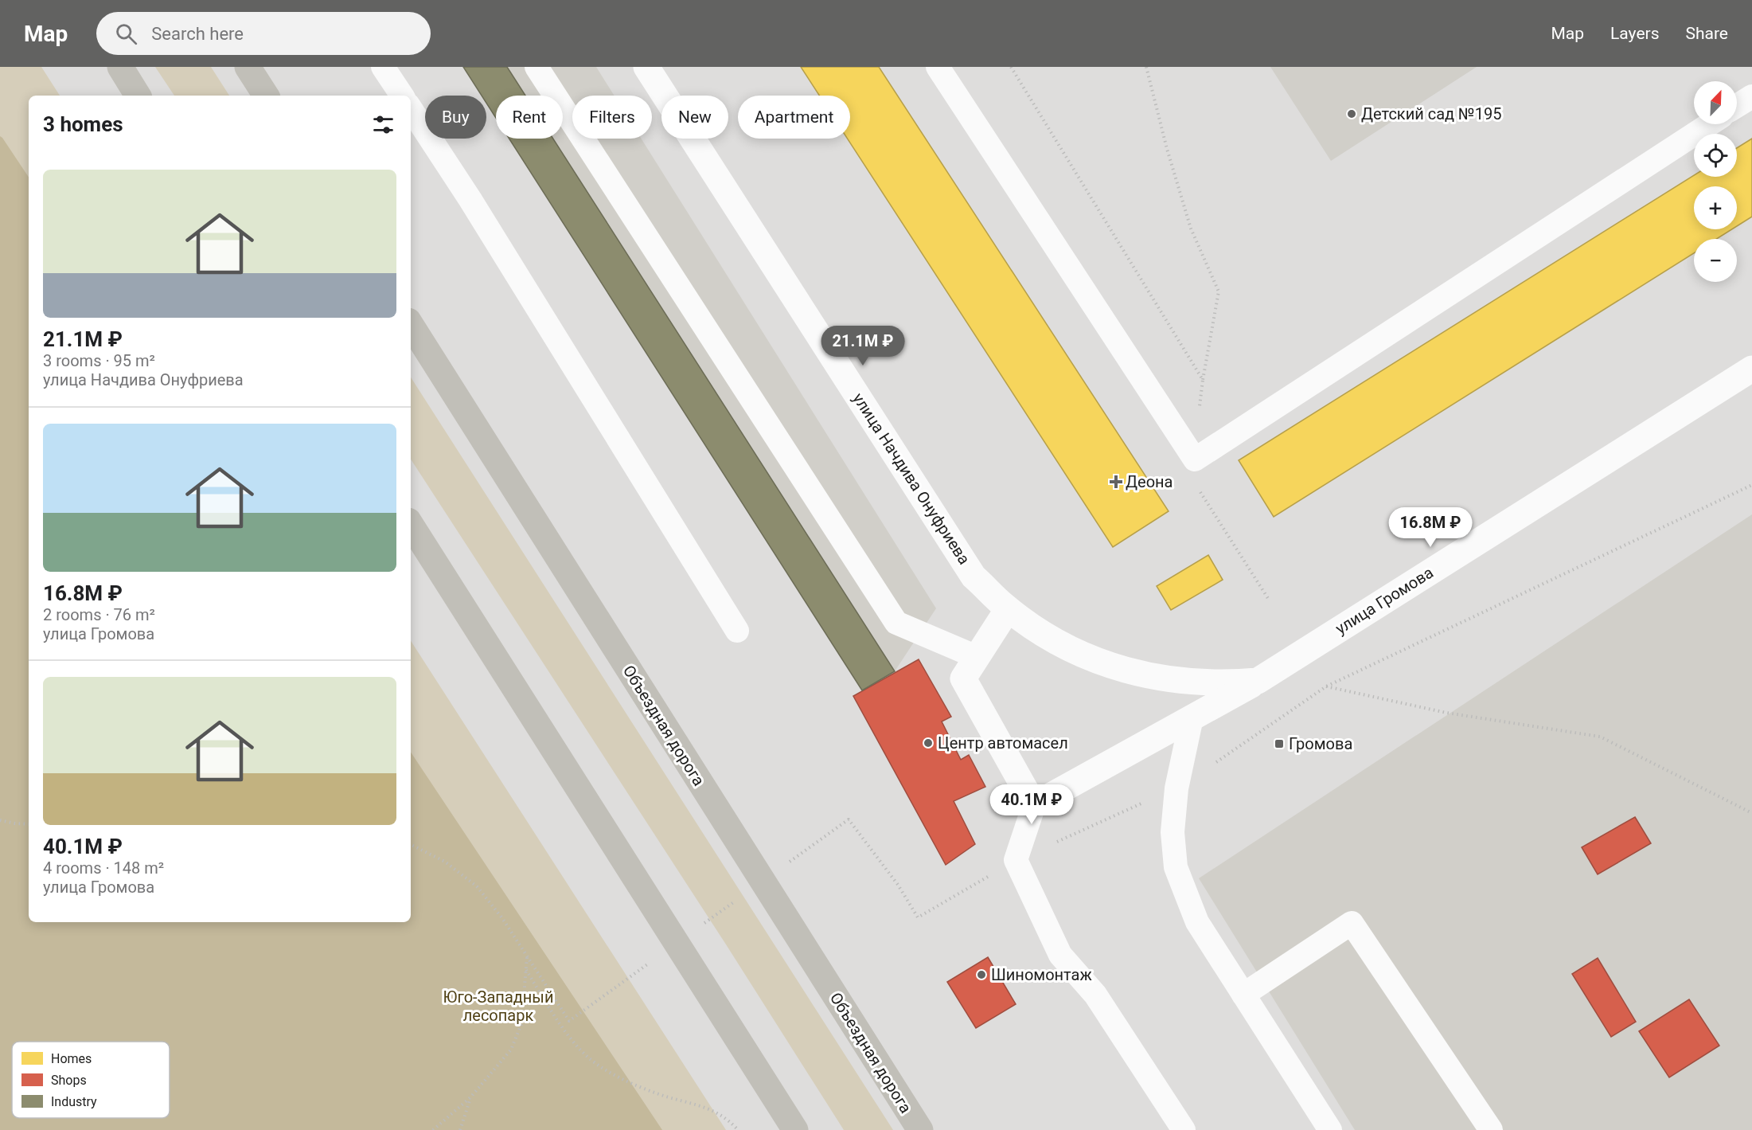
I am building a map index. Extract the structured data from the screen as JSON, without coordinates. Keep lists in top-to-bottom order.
{
  "streets": {
    "main road": ["Объездная дорога"],
    "street": ["улица Начдива Онуфриева", "улица Громова"]
  },
  "crossings": [
    ["улица Начдива Онуфриева", "улица Громова"]
  ],
  "parks": ["Юго-Западный лесопарк"],
  "places": {
    "other": ["Детский сад №195", "Центр автомасел", "Шиномонтаж"],
    "health": ["Деона"],
    "transit": ["Громова"]
  },
  "legend": ["Homes", "Shops", "Industry"],
  "north": "top right",
  "page": {
    "header": "Map",
    "search": "Search here",
    "nav": ["Map", "Layers", "Share"],
    "map_buttons": ["+", "−"],
    "chip": [
      "Buy",
      "Rent",
      "Filters",
      "New",
      "Apartment"
    ],
    "heading": "3 homes",
    "list": [
      {
        "name": "21.1M ₽",
        "note": "3 rooms · 95 m² · улица Начдива Онуфриева"
      },
      {
        "name": "16.8M ₽",
        "note": "2 rooms · 76 m² · улица Громова"
      },
      {
        "name": "40.1M ₽",
        "note": "4 rooms · 148 m² · улица Громова"
      }
    ],
    "price": ["21.1M ₽", "16.8M ₽", "40.1M ₽"]
  }
}
